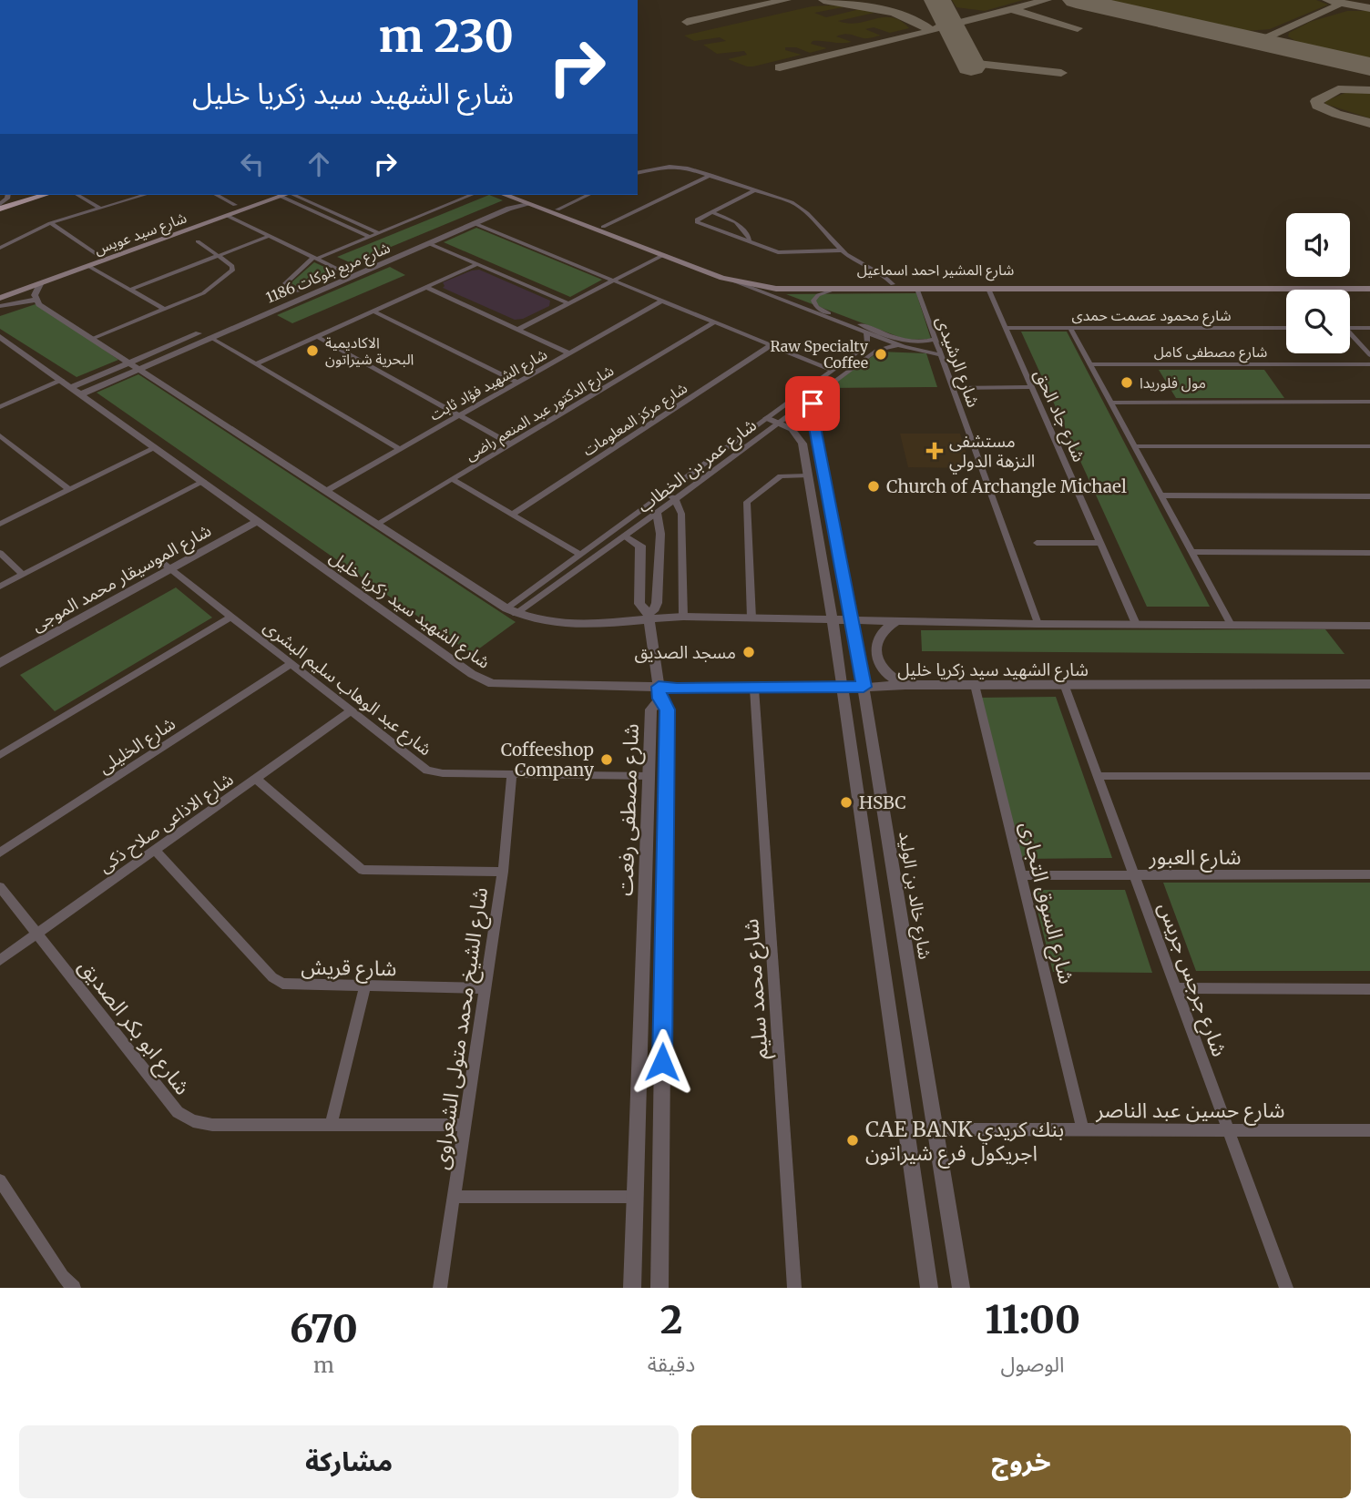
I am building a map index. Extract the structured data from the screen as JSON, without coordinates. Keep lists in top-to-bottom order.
{
  "streets": {
    "main road": ["شارع سيد عويس", "شارع المشير احمد اسماعيل"],
    "street": [
      "شارع مربع بلوكات 1186",
      "شارع محمود عصمت حمدى",
      "شارع مصطفى كامل",
      "شارع الرشيدى",
      "شارع الشهيد فؤاد ثابت",
      "شارع الدكتور عبد المنعم راضى",
      "شارع جاد الحق",
      "شارع مركز المعلومات",
      "شارع عمر بن الخطاب",
      "شارع الموسيقار محمد الموجى",
      "شارع الشهيد سيد زكريا خليل",
      "شارع عبد الوهاب سليم البشرى",
      "شارع الخليلى",
      "شارع مصطفى رفعت",
      "شارع الاذاعى صلاح ذكى",
      "شارع العبور",
      "شارع خالد بن الوليد",
      "شارع السوق التجارى",
      "شارع قريش",
      "شارع جرجس جريس",
      "شارع محمد سليم",
      "شارع ابو بكر الصديق",
      "شارع الشيخ محمد متولى الشعراوى",
      "شارع حسين عبد الناصر"
    ]
  },
  "crossings": [
    ["شارع المشير احمد اسماعيل", "شارع مربع بلوكات 1186"],
    ["شارع المشير احمد اسماعيل", "شارع الرشيدى"],
    ["شارع المشير احمد اسماعيل", "شارع جاد الحق"],
    ["شارع المشير احمد اسماعيل", "شارع عمر بن الخطاب"],
    ["شارع محمود عصمت حمدى", "شارع جاد الحق"],
    ["شارع عمر بن الخطاب", "شارع خالد بن الوليد"],
    ["شارع الموسيقار محمد الموجى", "شارع الشهيد سيد زكريا خليل"],
    ["شارع الموسيقار محمد الموجى", "شارع عبد الوهاب سليم البشرى"],
    ["شارع الشهيد سيد زكريا خليل", "شارع مصطفى رفعت"],
    ["شارع الشهيد سيد زكريا خليل", "شارع خالد بن الوليد"],
    ["شارع الشهيد سيد زكريا خليل", "شارع السوق التجارى"],
    ["شارع الشهيد سيد زكريا خليل", "شارع جرجس جريس"],
    ["شارع الشهيد سيد زكريا خليل", "شارع محمد سليم"],
    ["شارع عبد الوهاب سليم البشرى", "شارع الخليلى"],
    ["شارع عبد الوهاب سليم البشرى", "شارع مصطفى رفعت"],
    ["شارع عبد الوهاب سليم البشرى", "شارع الاذاعى صلاح ذكى"],
    ["شارع عبد الوهاب سليم البشرى", "شارع الشيخ محمد متولى الشعراوى"],
    ["شارع الاذاعى صلاح ذكى", "شارع قريش"],
    ["شارع الاذاعى صلاح ذكى", "شارع ابو بكر الصديق"],
    ["شارع العبور", "شارع السوق التجارى"],
    ["شارع العبور", "شارع جرجس جريس"],
    ["شارع خالد بن الوليد", "شارع حسين عبد الناصر"],
    ["شارع السوق التجارى", "شارع حسين عبد الناصر"],
    ["شارع قريش", "شارع الشيخ محمد متولى الشعراوى"],
    ["شارع جرجس جريس", "شارع حسين عبد الناصر"],
    ["شارع ابو بكر الصديق", "شارع الشيخ محمد متولى الشعراوى"]
  ],
  "places": {
    "other": [
      "الاكاديمية البحرية شيراتون",
      "Raw Specialty Coffee",
      "مول فلوريدا",
      "Church of Archangle Michael",
      "مسجد الصديق",
      "Coffeeshop Company",
      "HSBC",
      "CAE BANK بنك كريدي اجريكول فرع شيراتون"
    ],
    "health": ["مستشفى النزهة الدولي"]
  },
  "page": {
    "turn": ["230 m", "شارع الشهيد سيد زكريا خليل"],
    "eta": [
      "11:00",
      "الوصول",
      "2",
      "دقيقة",
      "670",
      "m"
    ],
    "buttons": ["خروج", "مشاركة"]
  }
}
